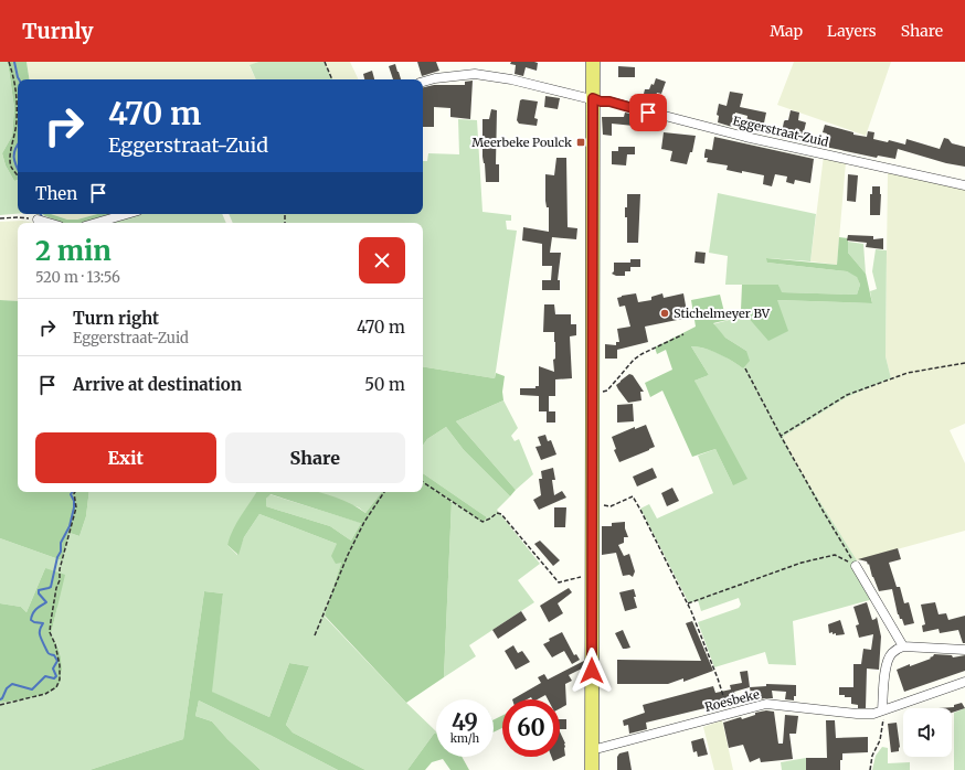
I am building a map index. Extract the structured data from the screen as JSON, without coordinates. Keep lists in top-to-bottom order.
{
  "streets": {
    "street": ["Eggerstraat-Zuid", "Roesbeke"]
  },
  "places": {
    "transit": ["Meerbeke Poulck"],
    "other": ["Stichelmeyer BV"]
  },
  "page": {
    "header": "Turnly",
    "nav": ["Map", "Layers", "Share"],
    "turn": ["470 m", "Eggerstraat-Zuid"],
    "then": "Then",
    "heading": ["2 min", "520 m · 13:56"],
    "list": [
      {
        "name": "Turn right",
        "note": "Eggerstraat-Zuid",
        "value": "470 m"
      },
      {
        "name": "Arrive at destination",
        "value": "50 m"
      }
    ],
    "buttons": ["Exit", "Share"],
    "speed": "49 km/h",
    "limit": "60"
  }
}
